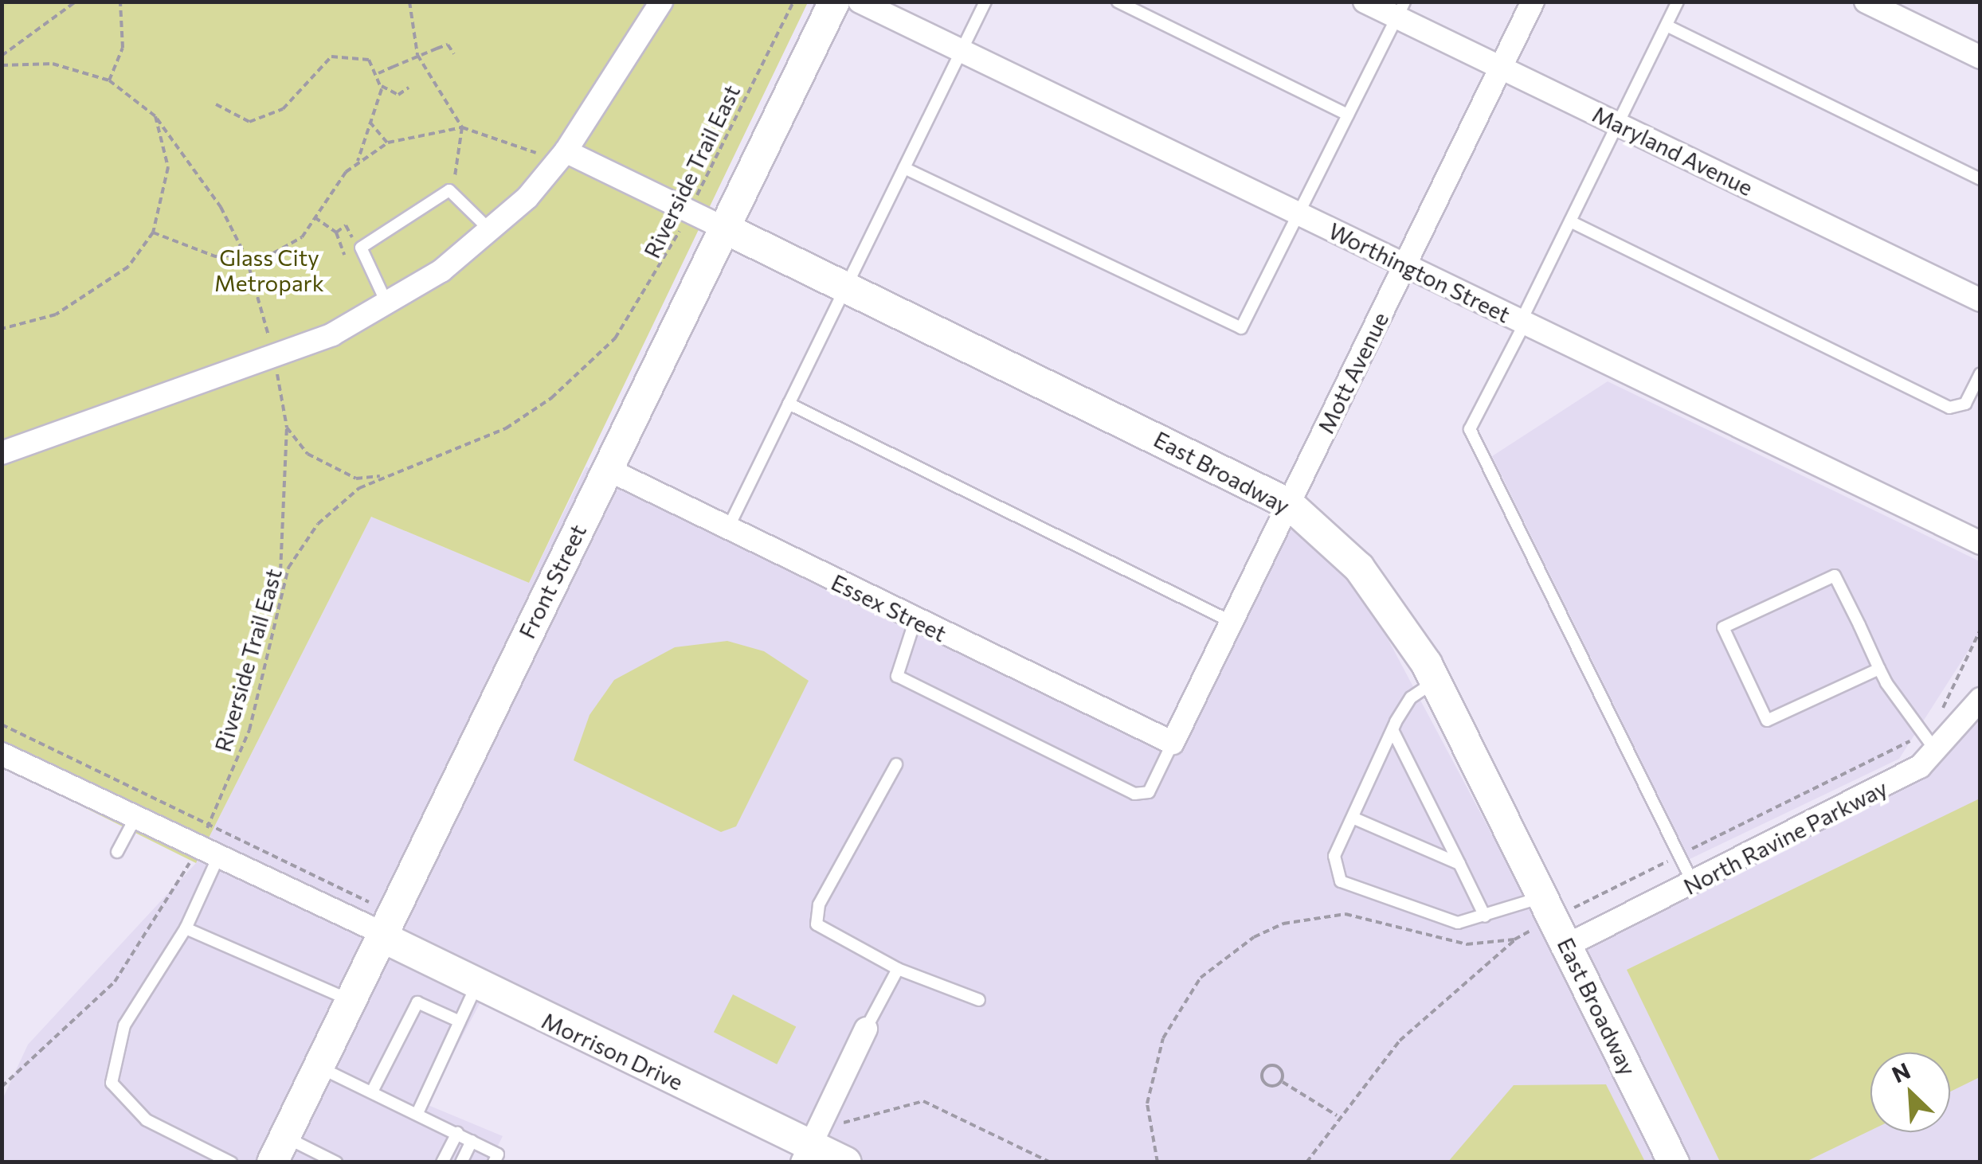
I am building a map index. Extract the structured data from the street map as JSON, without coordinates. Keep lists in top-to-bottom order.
{
  "streets": {
    "street": [
      "Maryland Avenue",
      "Worthington Street",
      "Mott Avenue",
      "East Broadway",
      "Front Street",
      "Essex Street",
      "North Ravine Parkway",
      "Morrison Drive"
    ],
    "path": ["Riverside Trail East"]
  },
  "crossings": [
    ["Maryland Avenue", "Mott Avenue"],
    ["Worthington Street", "Mott Avenue"],
    ["Mott Avenue", "East Broadway"],
    ["Mott Avenue", "Essex Street"],
    ["East Broadway", "Front Street"],
    ["East Broadway", "North Ravine Parkway"],
    ["Front Street", "Essex Street"],
    ["Front Street", "Morrison Drive"]
  ],
  "parks": ["Glass City Metropark"],
  "north": "top left"
}
